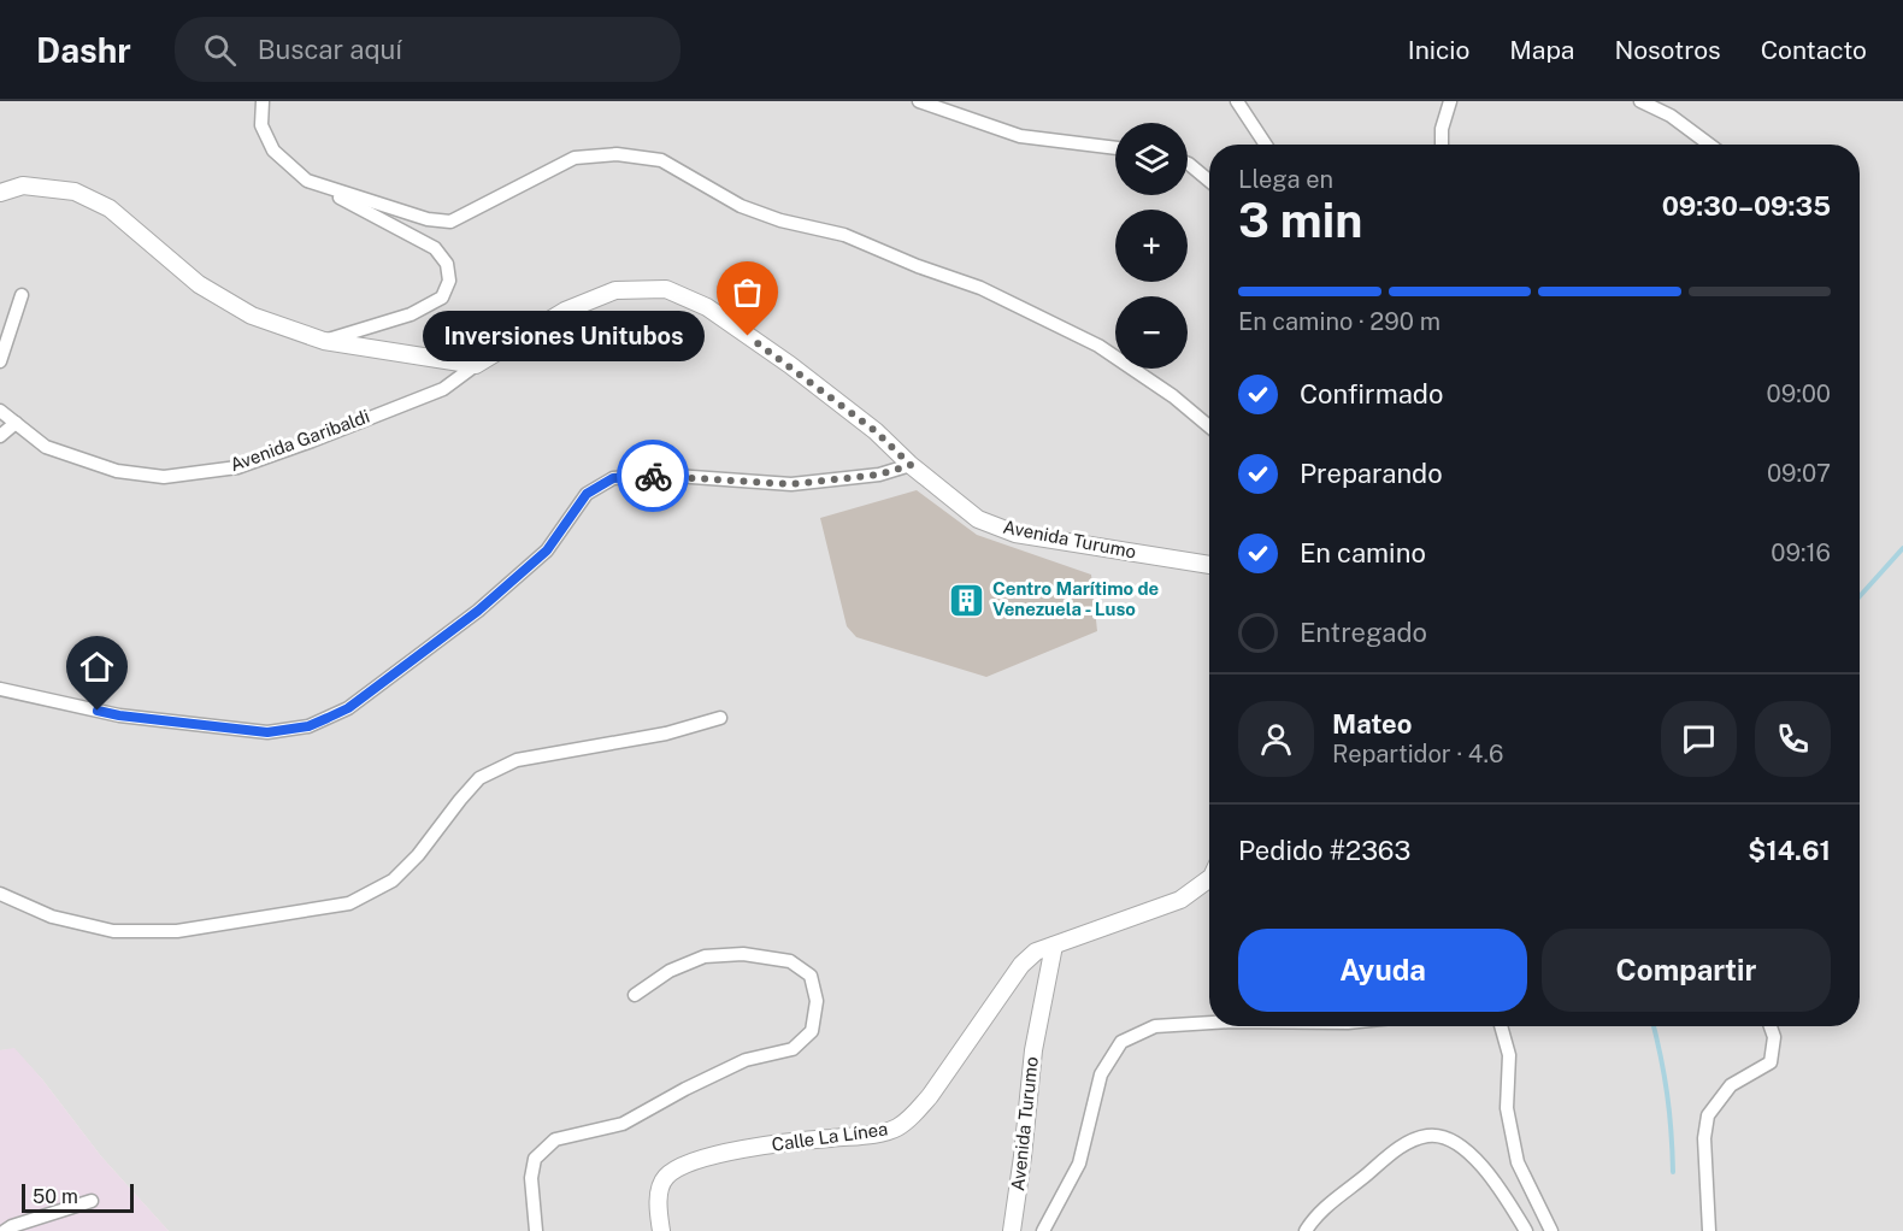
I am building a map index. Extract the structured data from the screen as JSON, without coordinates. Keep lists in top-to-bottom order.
{
  "streets": {
    "street": ["Avenida Garibaldi", "Avenida Turumo", "Calle La Línea"]
  },
  "crossings": [
    ["Avenida Garibaldi", "Avenida Turumo"],
    ["Avenida Turumo", "Calle La Línea"]
  ],
  "places": {
    "other": ["Inversiones Unitubos"],
    "building": ["Centro Marítimo de Venezuela - Luso"]
  },
  "scale_bar": "50 m",
  "page": {
    "header": "Dashr",
    "search": "Buscar aquí",
    "nav": [
      "Inicio",
      "Mapa",
      "Nosotros",
      "Contacto"
    ],
    "map_buttons": ["+", "−"],
    "heading": ["3 min", "Llega en", "09:30–09:35"],
    "panel": [
      "Mateo",
      "Repartidor · 4.6",
      "Pedido #2363",
      "$14.61"
    ],
    "bar": "En camino · 290 m",
    "bubble": "Inversiones Unitubos",
    "list": [
      ["Confirmado", "09:00"],
      ["Preparando", "09:07"],
      ["En camino", "09:16"],
      "Entregado"
    ],
    "buttons": ["Ayuda", "Compartir"],
    "scale": "50 m"
  }
}
